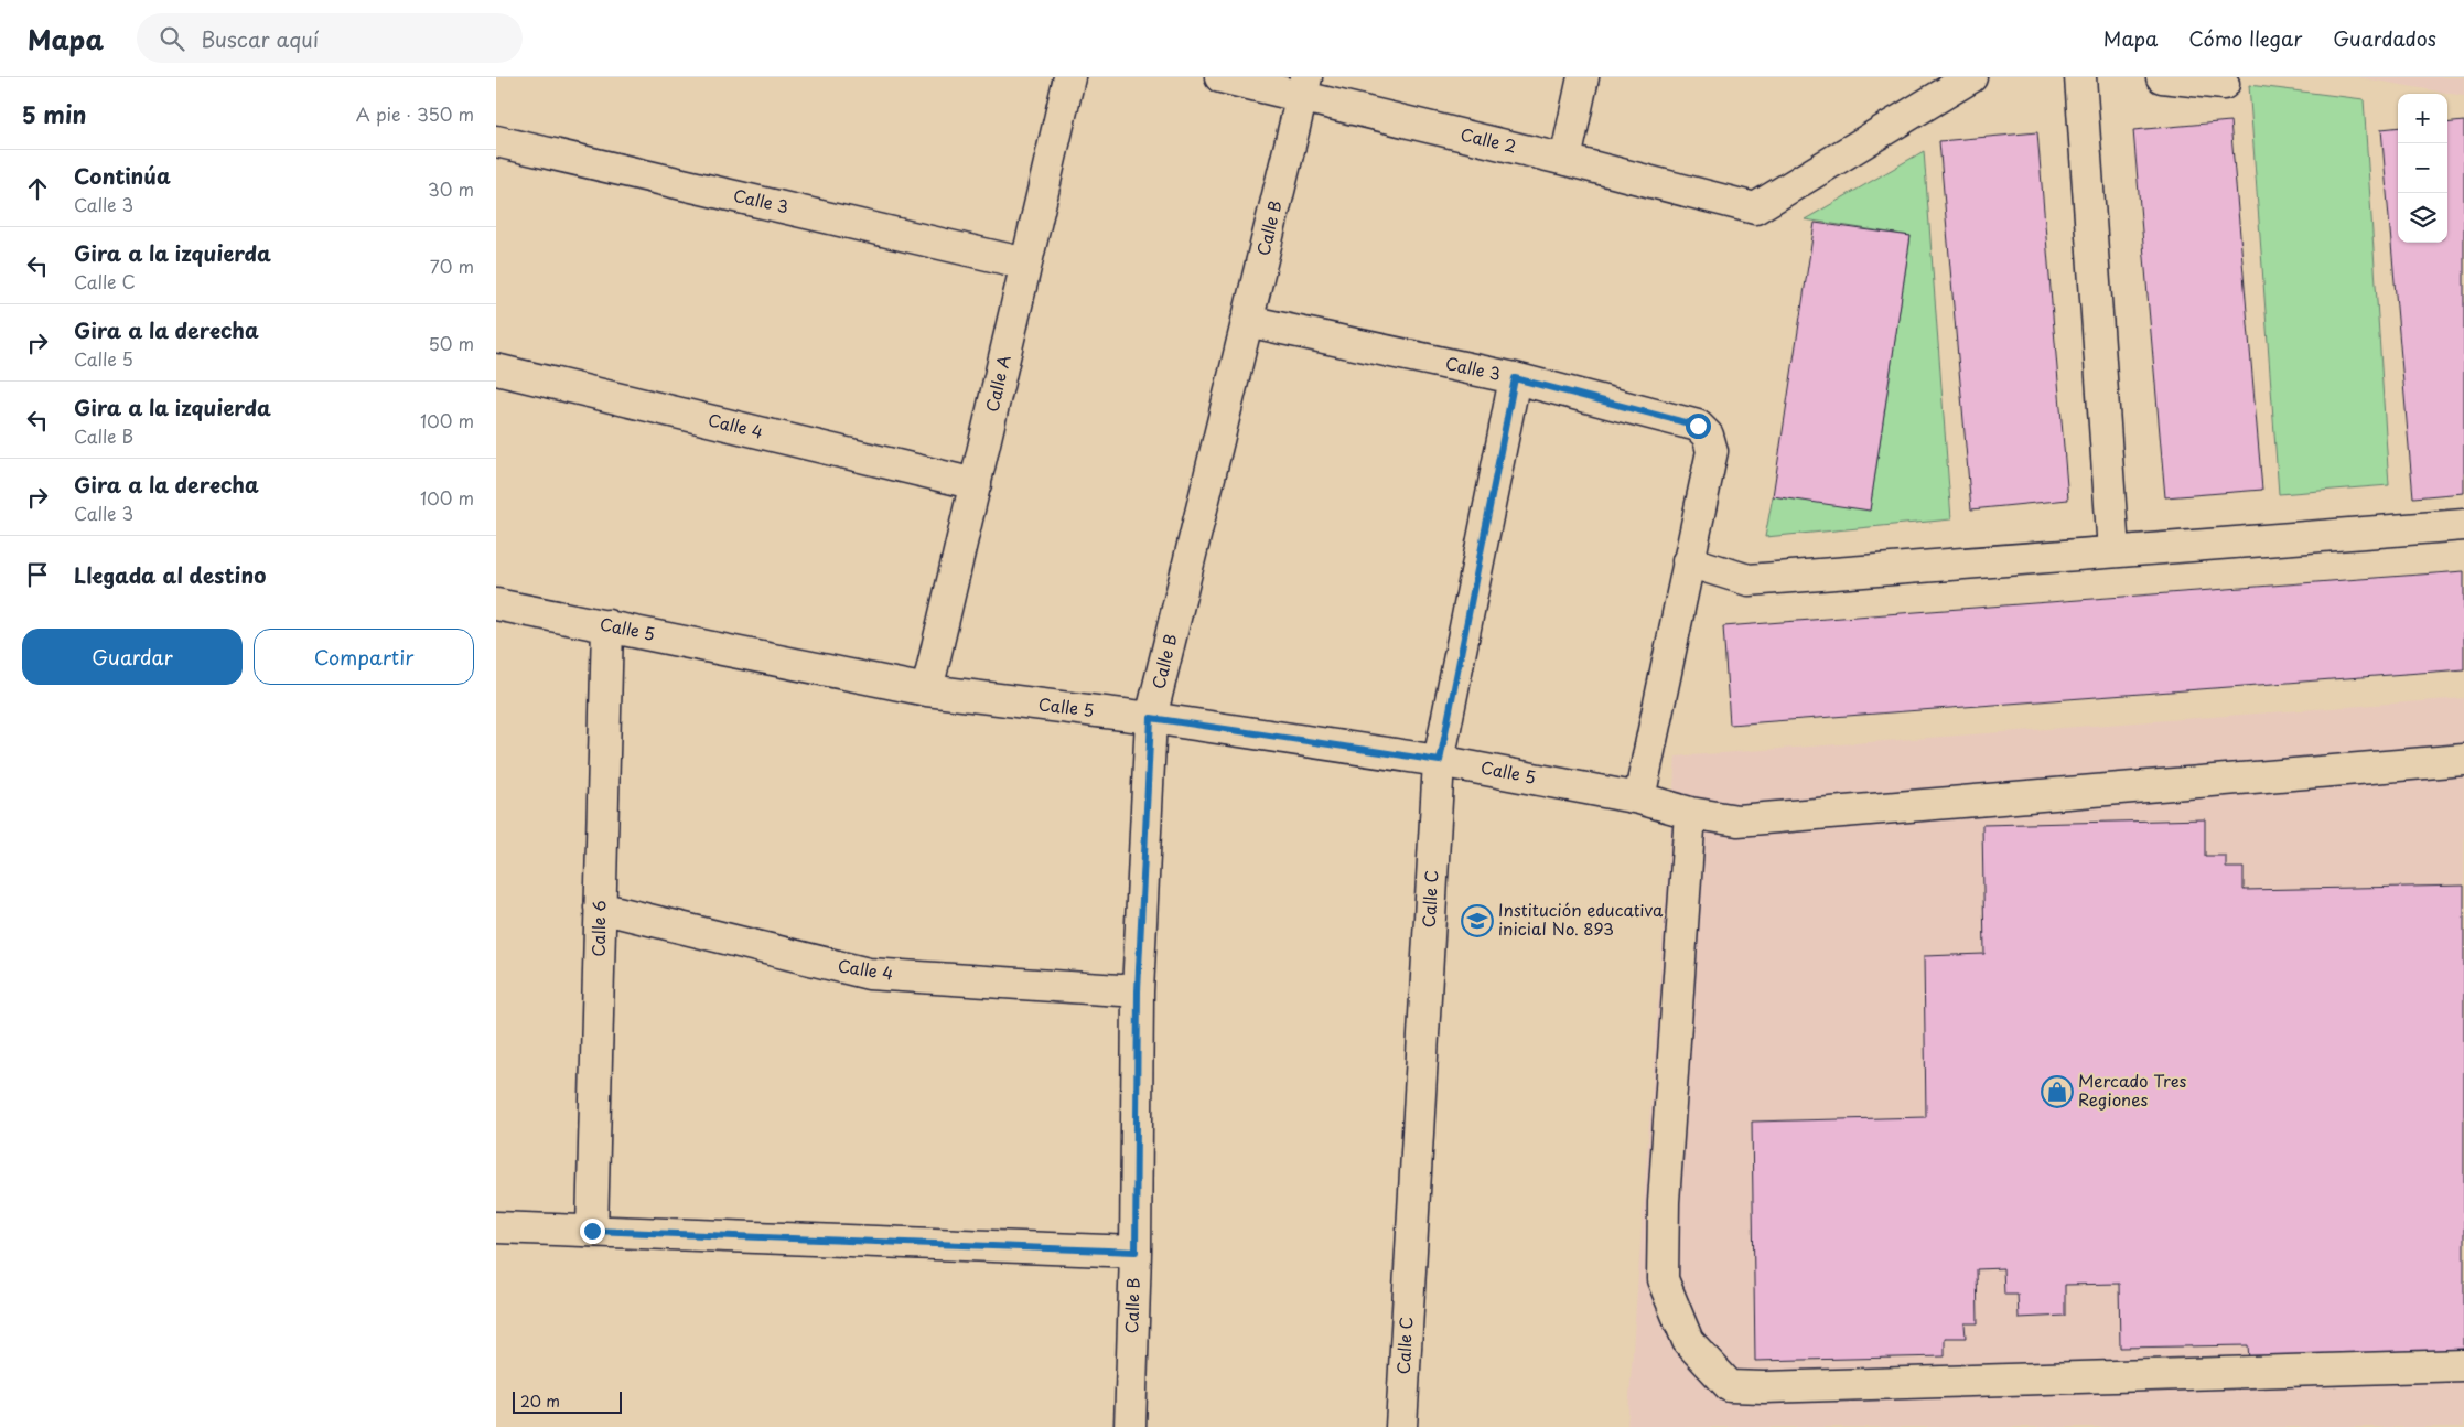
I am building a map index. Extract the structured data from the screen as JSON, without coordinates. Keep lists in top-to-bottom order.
{
  "streets": {
    "street": [
      "Calle 2",
      "Calle 3",
      "Calle B",
      "Calle A",
      "Calle 4",
      "Calle 5",
      "Calle C",
      "Calle 6"
    ]
  },
  "crossings": [
    ["Calle 2", "Calle B"],
    ["Calle 3", "Calle B"],
    ["Calle 3", "Calle A"],
    ["Calle 3", "Calle C"],
    ["Calle B", "Calle 4"],
    ["Calle B", "Calle 5"],
    ["Calle A", "Calle 4"],
    ["Calle A", "Calle 5"],
    ["Calle 4", "Calle 6"],
    ["Calle 5", "Calle C"],
    ["Calle 5", "Calle 6"]
  ],
  "places": {
    "school or university": ["Institución educativa inicial No. 893"],
    "shop": ["Mercado Tres Regiones"]
  },
  "scale_bar": "20 m",
  "page": {
    "header": "Mapa",
    "search": "Buscar aquí",
    "nav": ["Mapa", "Cómo llegar", "Guardados"],
    "heading": ["5 min", "A pie · 350 m"],
    "map_buttons": ["+", "−"],
    "list": [
      ["Continúa", "Calle 3", "30 m"],
      ["Gira a la izquierda", "Calle C", "70 m"],
      ["Gira a la derecha", "Calle 5", "50 m"],
      ["Gira a la izquierda", "Calle B", "100 m"],
      ["Gira a la derecha", "Calle 3", "100 m"],
      "Llegada al destino"
    ],
    "buttons": ["Guardar", "Compartir"],
    "scale": "20 m"
  }
}
